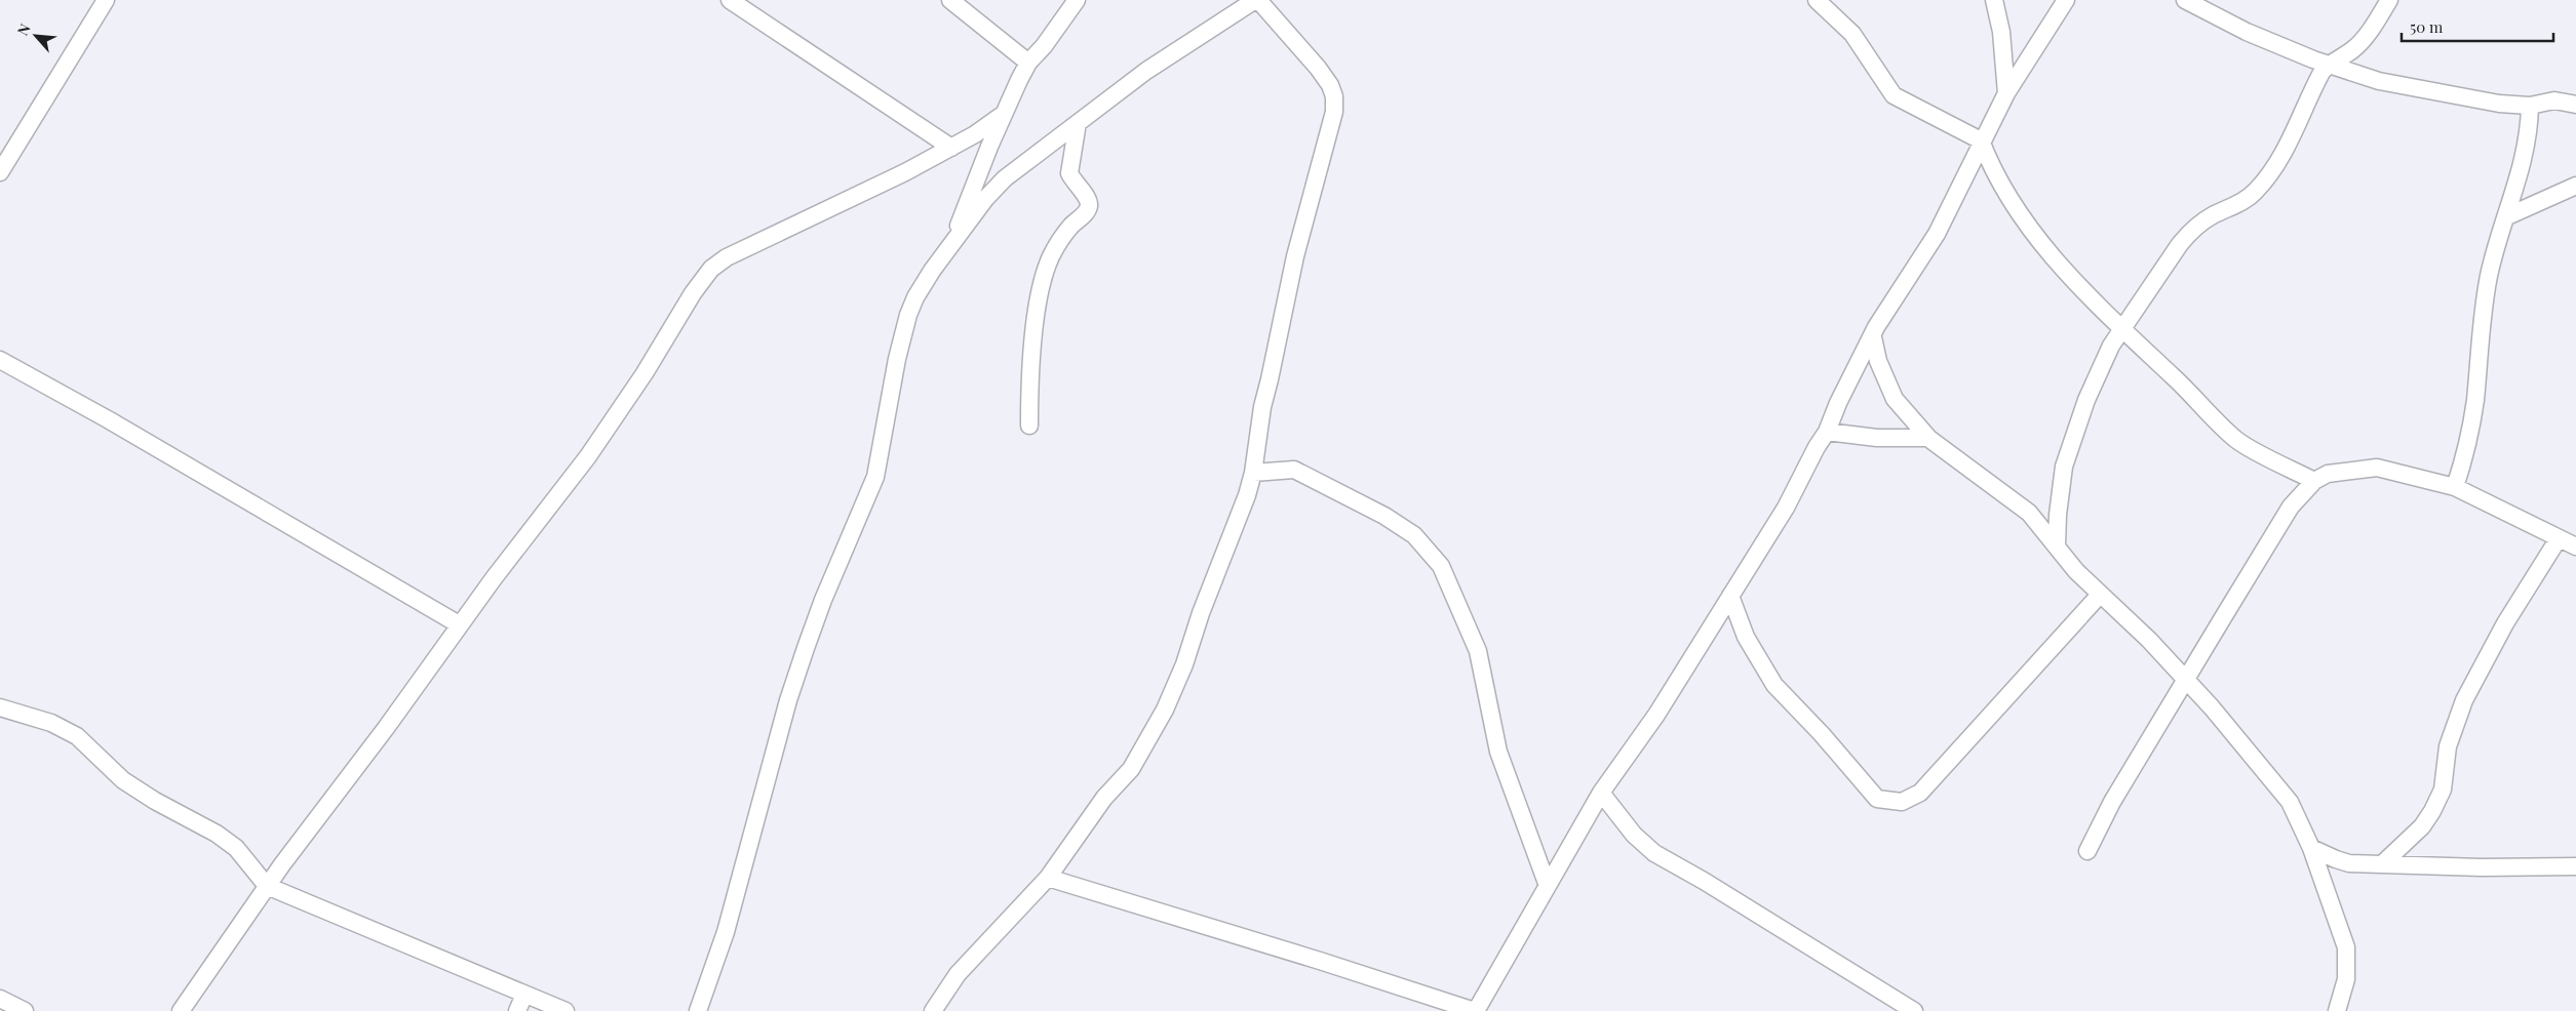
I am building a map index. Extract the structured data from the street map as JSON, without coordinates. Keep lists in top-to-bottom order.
{
  "scale_bar": "50 m",
  "north": "top left"
}
